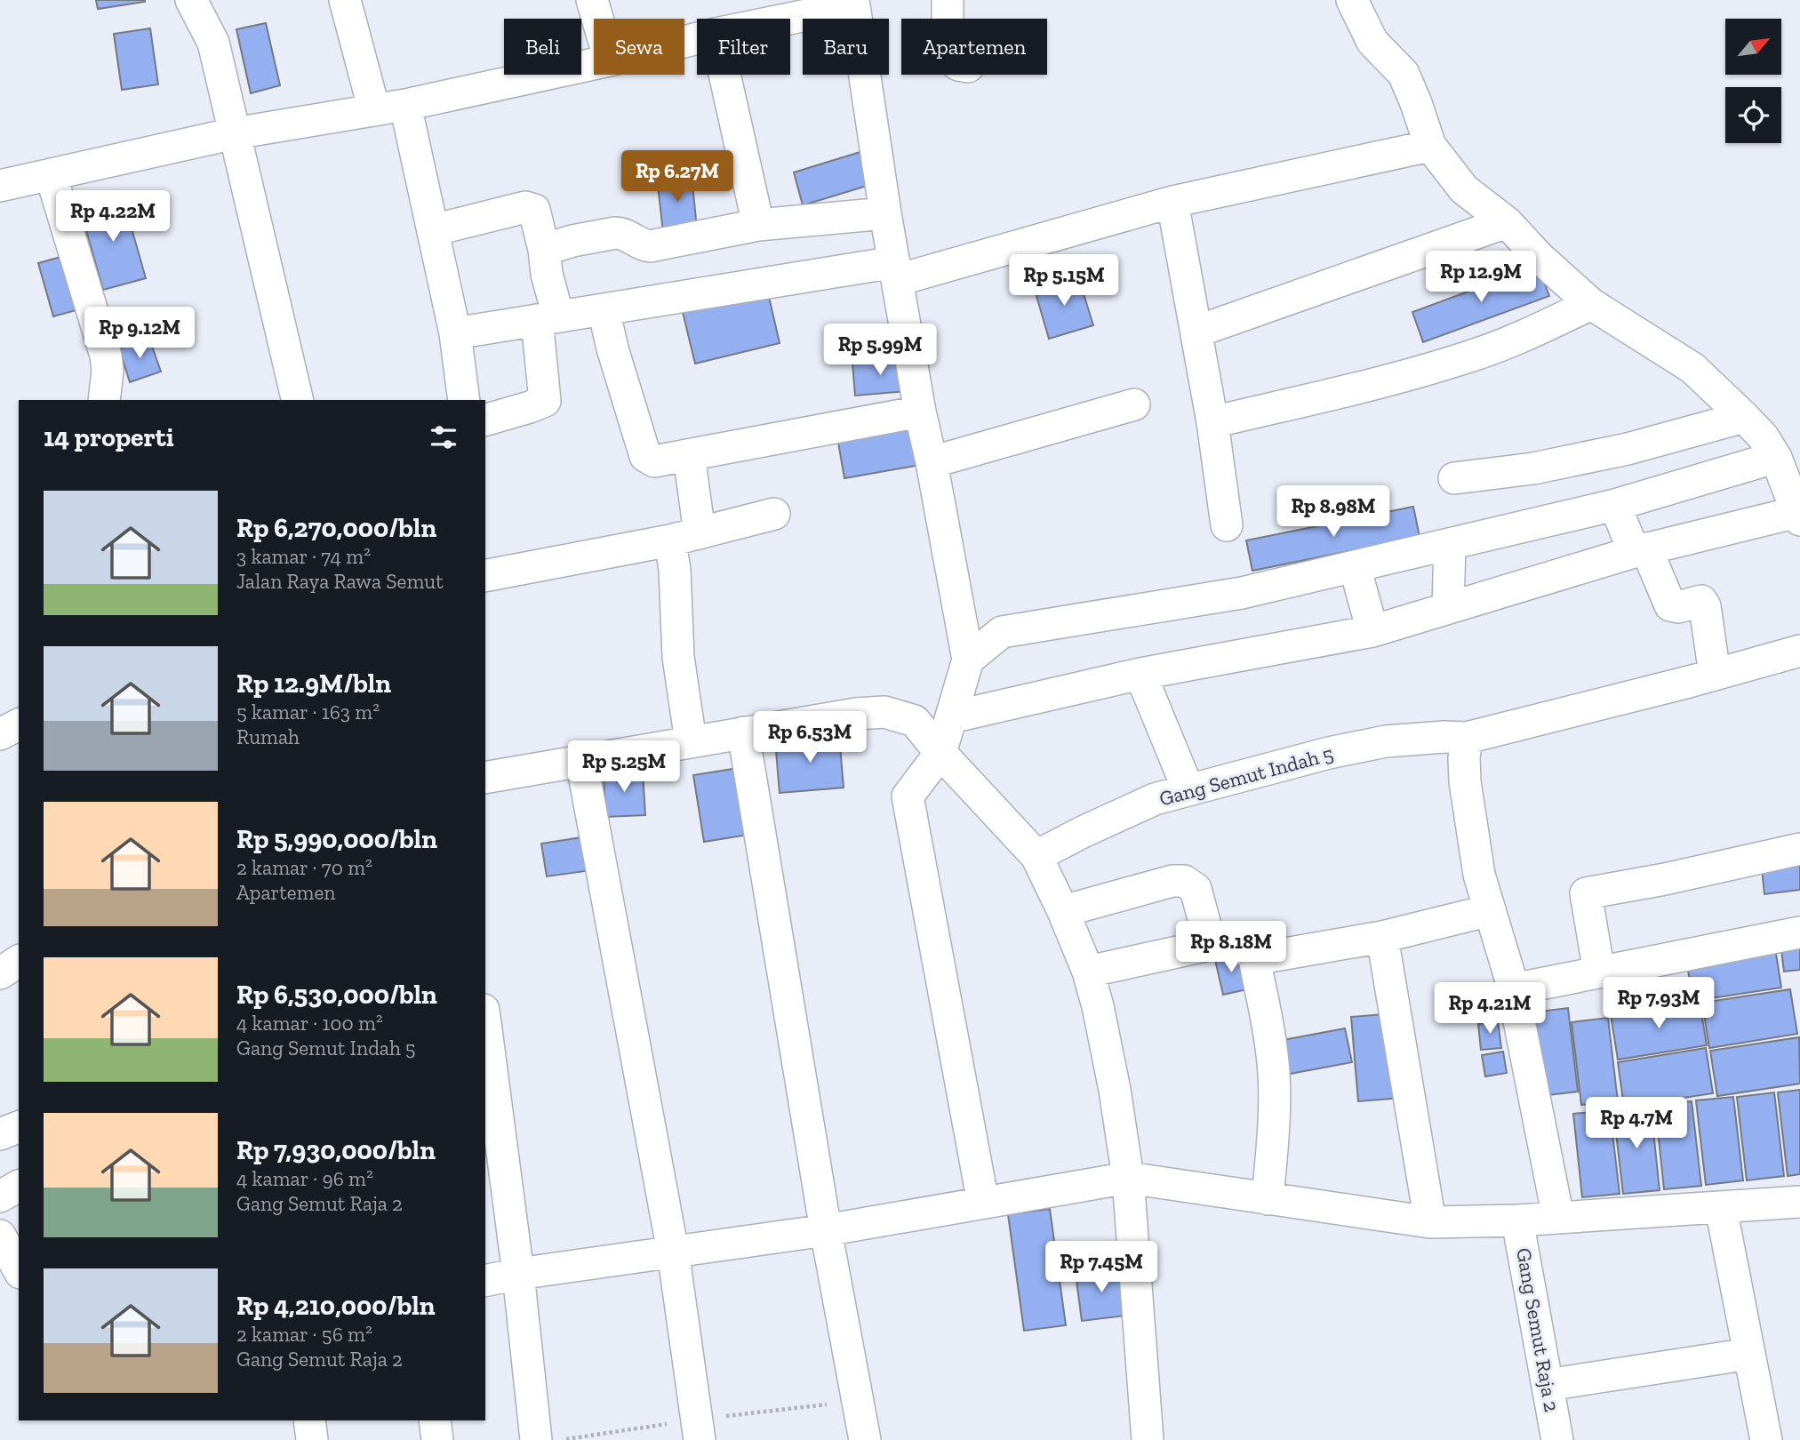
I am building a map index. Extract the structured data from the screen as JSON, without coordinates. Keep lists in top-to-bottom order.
{
  "streets": {
    "street": ["Gang Semut Indah 5", "Gang Semut Raja 2"]
  },
  "north": "top right",
  "page": {
    "chip": [
      "Beli",
      "Sewa",
      "Filter",
      "Baru",
      "Apartemen"
    ],
    "price": [
      "Rp 6.27M",
      "Rp 4.22M",
      "Rp 12.9M",
      "Rp 5.15M",
      "Rp 9.12M",
      "Rp 5.99M",
      "Rp 8.98M",
      "Rp 6.53M",
      "Rp 5.25M",
      "Rp 8.18M",
      "Rp 7.93M",
      "Rp 4.21M",
      "Rp 4.7M",
      "Rp 7.45M"
    ],
    "heading": "14 properti",
    "list": [
      {
        "name": "Rp 6,270,000/bln",
        "note": "3 kamar · 74 m² · Jalan Raya Rawa Semut"
      },
      {
        "name": "Rp 12.9M/bln",
        "note": "5 kamar · 163 m² · Rumah"
      },
      {
        "name": "Rp 5,990,000/bln",
        "note": "2 kamar · 70 m² · Apartemen"
      },
      {
        "name": "Rp 6,530,000/bln",
        "note": "4 kamar · 100 m² · Gang Semut Indah 5"
      },
      {
        "name": "Rp 7,930,000/bln",
        "note": "4 kamar · 96 m² · Gang Semut Raja 2"
      },
      {
        "name": "Rp 4,210,000/bln",
        "note": "2 kamar · 56 m² · Gang Semut Raja 2"
      }
    ]
  }
}
